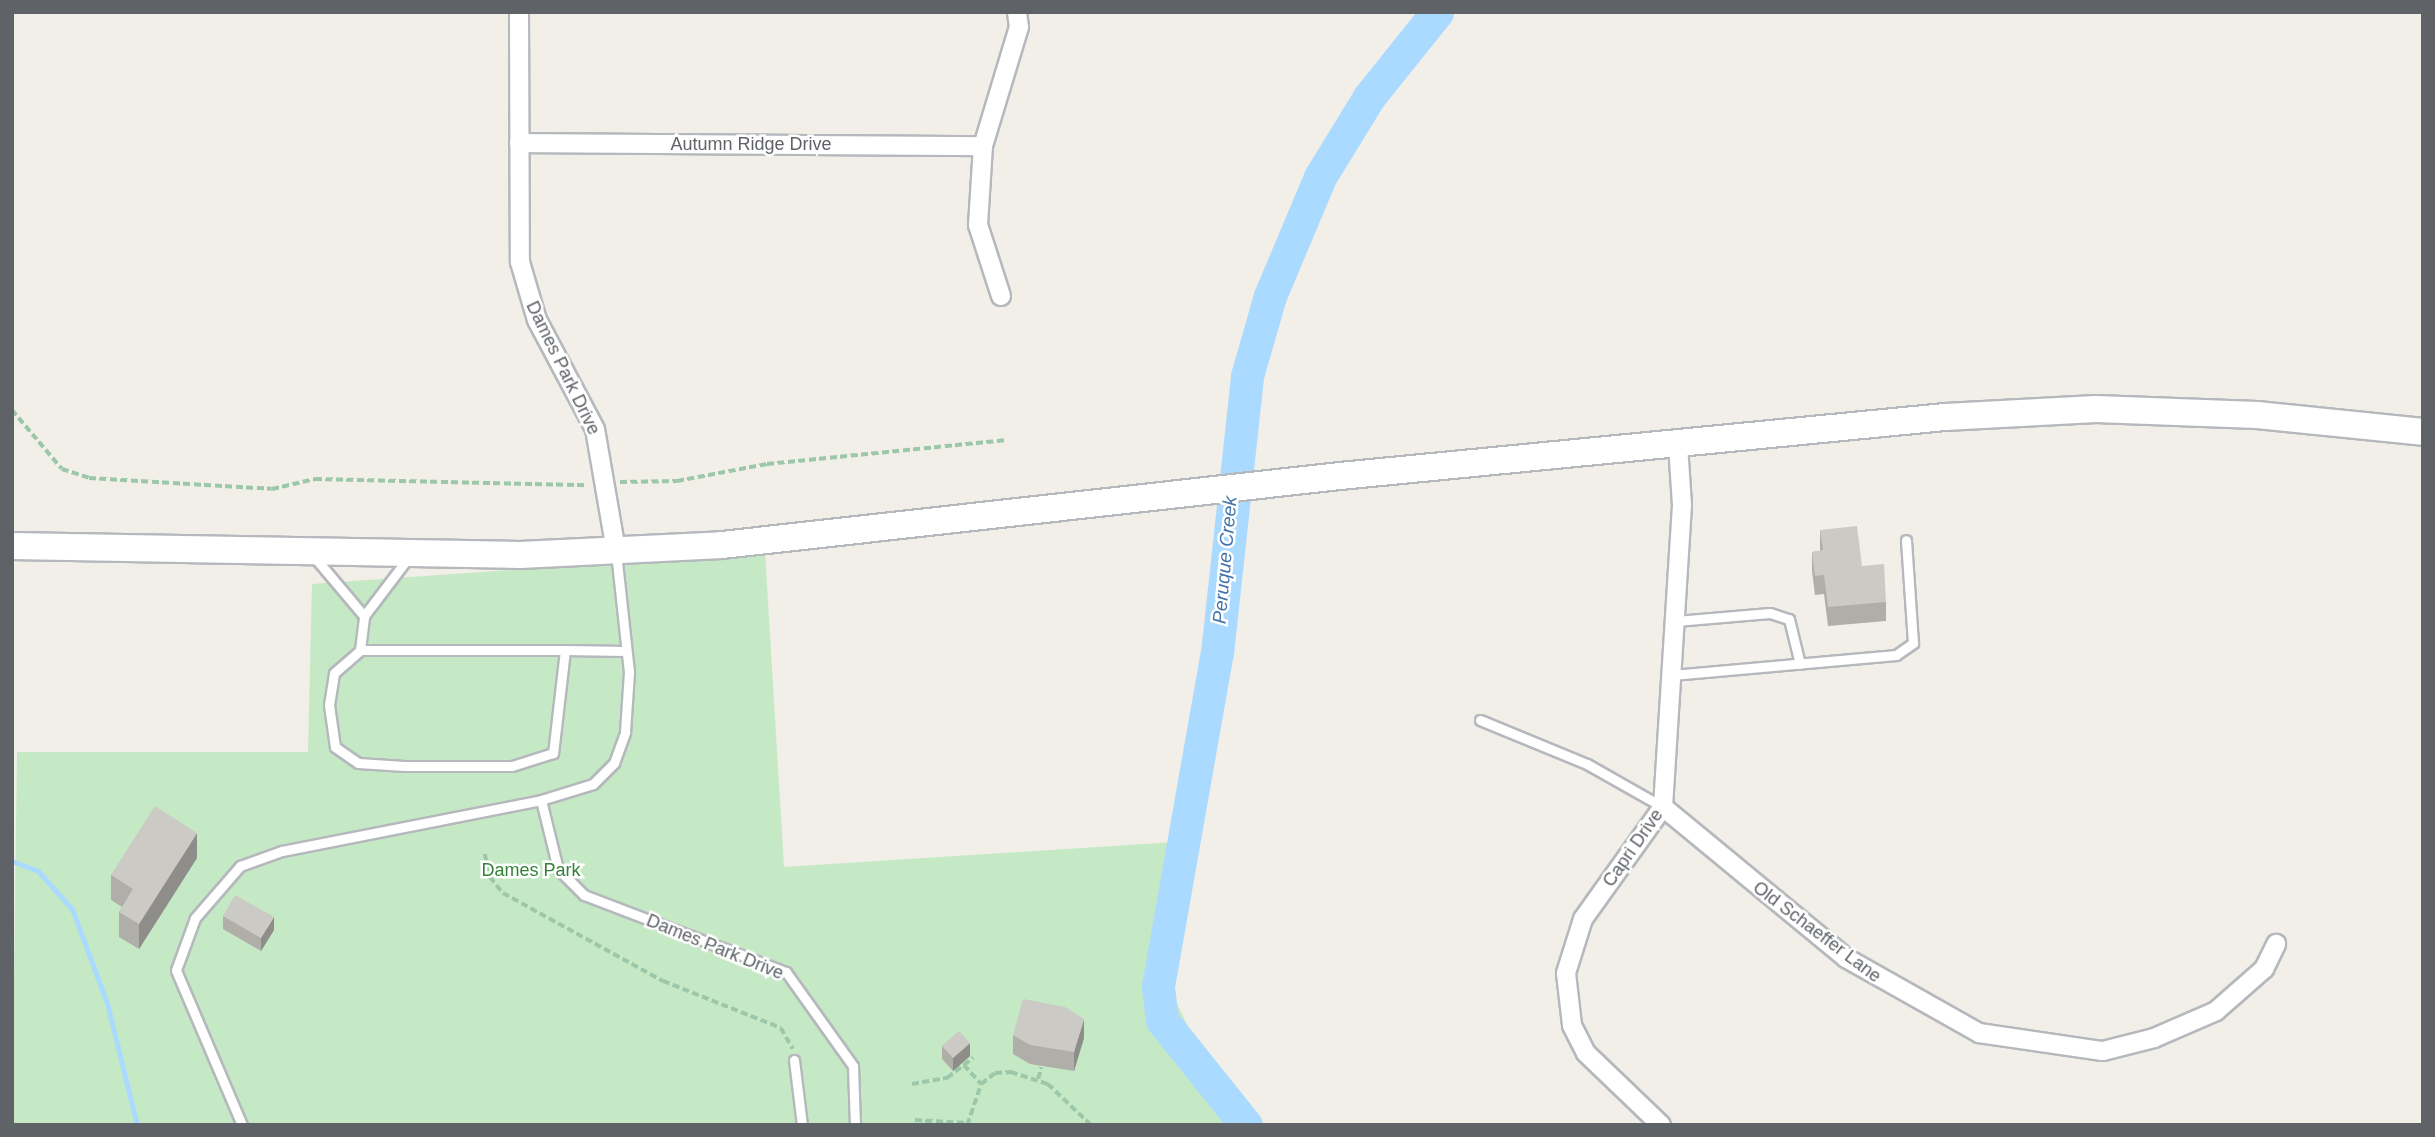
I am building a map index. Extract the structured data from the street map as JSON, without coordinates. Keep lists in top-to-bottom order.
{
  "streets": {
    "street": [
      "Autumn Ridge Drive",
      "Dames Park Drive",
      "Capri Drive",
      "Old Schaeffer Lane"
    ]
  },
  "crossings": [
    ["Autumn Ridge Drive", "Dames Park Drive"],
    ["Capri Drive", "Old Schaeffer Lane"]
  ],
  "water": ["Peruque Creek"],
  "parks": ["Dames Park"]
}
